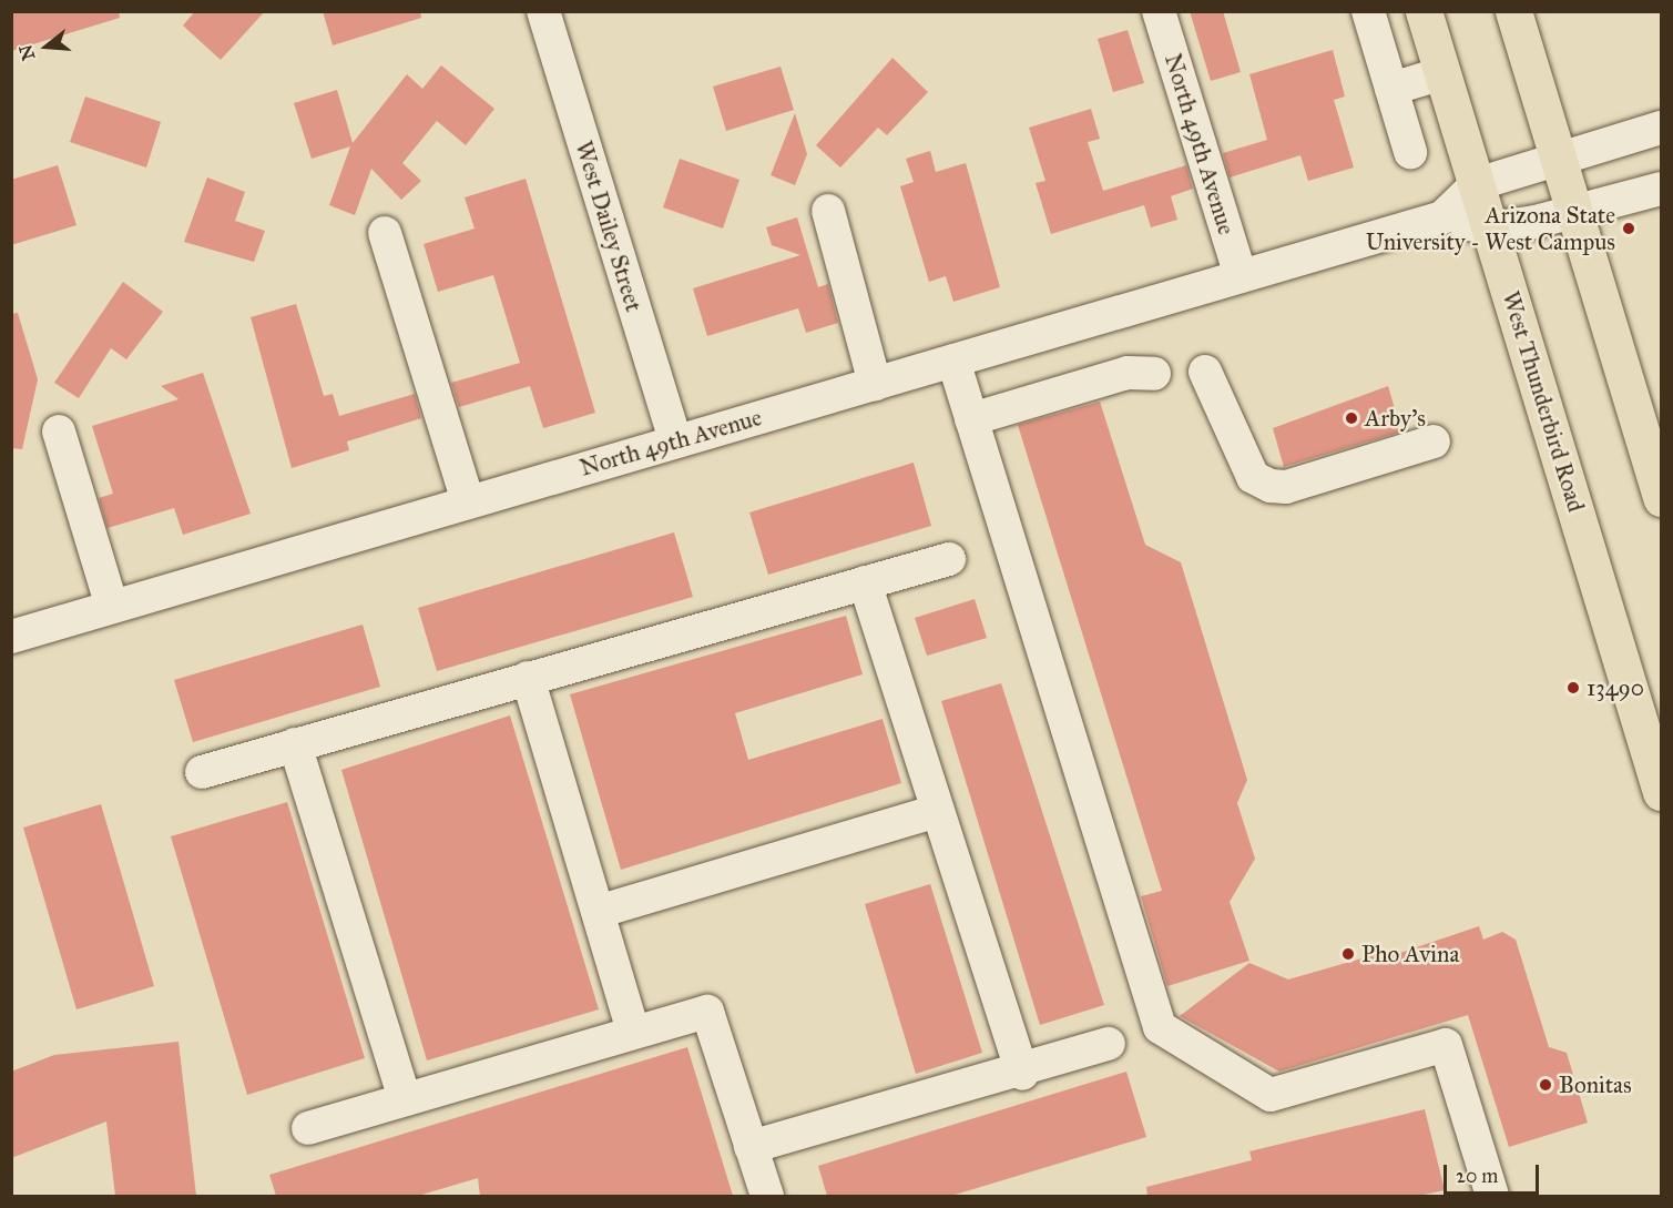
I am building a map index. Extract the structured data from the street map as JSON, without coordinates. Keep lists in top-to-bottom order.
{
  "streets": {
    "main road": ["West Thunderbird Road"],
    "street": ["North 49th Avenue", "West Dailey Street"]
  },
  "crossings": [
    ["North 49th Avenue", "West Dailey Street"],
    ["North 49th Avenue", "West Thunderbird Road"]
  ],
  "places": [
    "Arizona State University - West Campus",
    "Arby's",
    "13490",
    "Pho Avina",
    "Bonitas"
  ],
  "scale_bar": "20 m",
  "north": "left"
}
